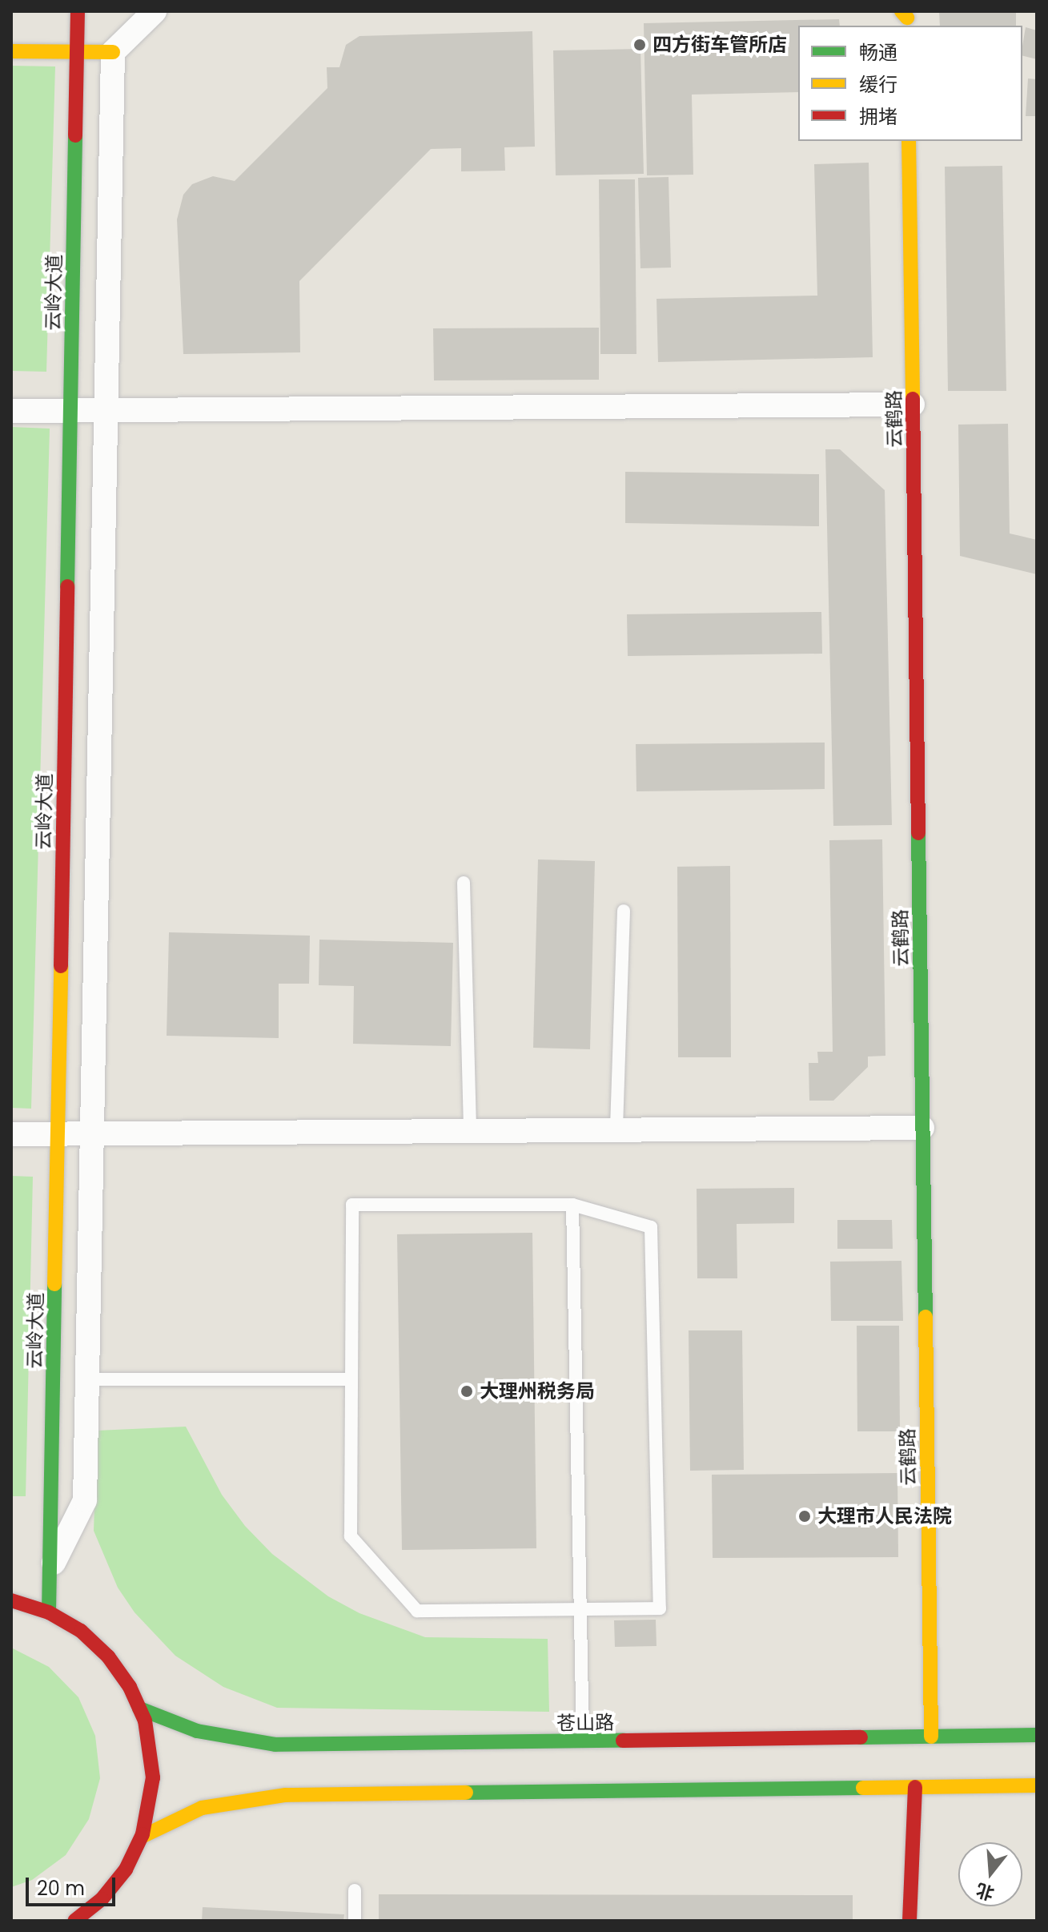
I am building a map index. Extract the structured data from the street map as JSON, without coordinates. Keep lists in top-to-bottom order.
{
  "streets": {
    "street": ["云岭大道", "云鹤路", "苍山路"]
  },
  "crossings": [
    ["云鹤路", "苍山路"]
  ],
  "places": ["四方街车管所店", "大理州税务局", "大理市人民法院"],
  "legend": ["畅通", "缓行", "拥堵"],
  "scale_bar": "20 m",
  "north": "bottom"
}
